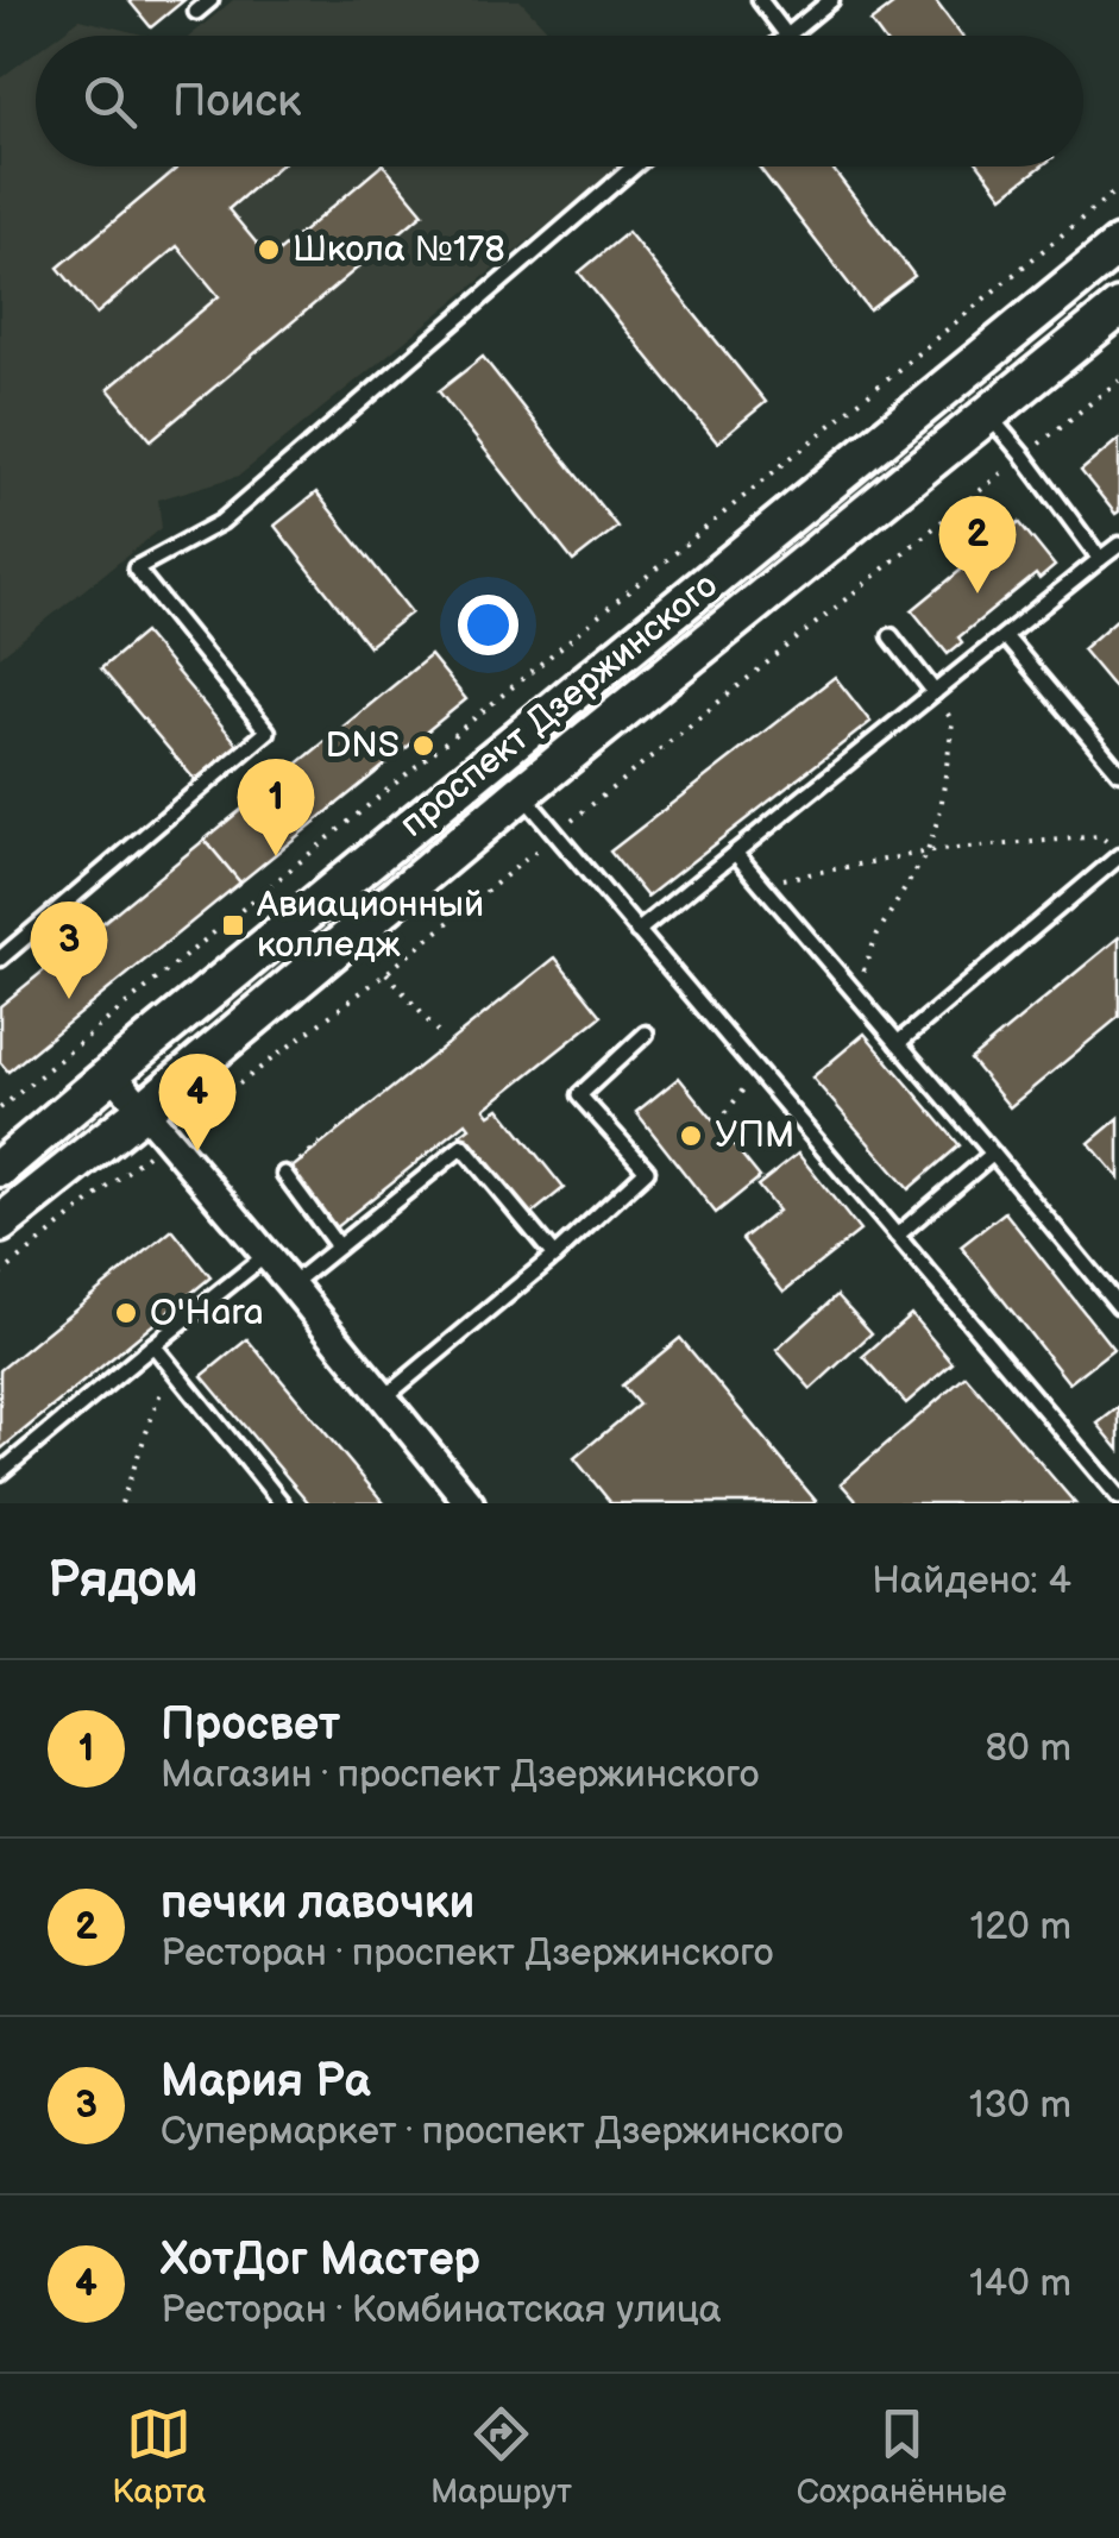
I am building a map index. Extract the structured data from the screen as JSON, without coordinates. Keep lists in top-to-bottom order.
{
  "streets": {
    "main road": ["проспект Дзержинского"]
  },
  "places": {
    "other": [
      "Школа №178",
      "DNS",
      "УПМ",
      "O'Hara"
    ],
    "transit": ["Авиационный колледж"]
  },
  "page": {
    "search": "Поиск",
    "pins": [
      "2",
      "1",
      "3",
      "4"
    ],
    "heading": ["Рядом", "Найдено: 4"],
    "list": [
      {
        "mark": "1",
        "name": "Просвет",
        "note": "Магазин · проспект Дзержинского",
        "value": "80 m"
      },
      {
        "mark": "2",
        "name": "печки лавочки",
        "note": "Ресторан · проспект Дзержинского",
        "value": "120 m"
      },
      {
        "mark": "3",
        "name": "Мария Ра",
        "note": "Супермаркет · проспект Дзержинского",
        "value": "130 m"
      },
      {
        "mark": "4",
        "name": "ХотДог Мастер",
        "note": "Ресторан · Комбинатская улица",
        "value": "140 m"
      }
    ],
    "nav": ["Карта", "Маршрут", "Сохранённые"]
  }
}
